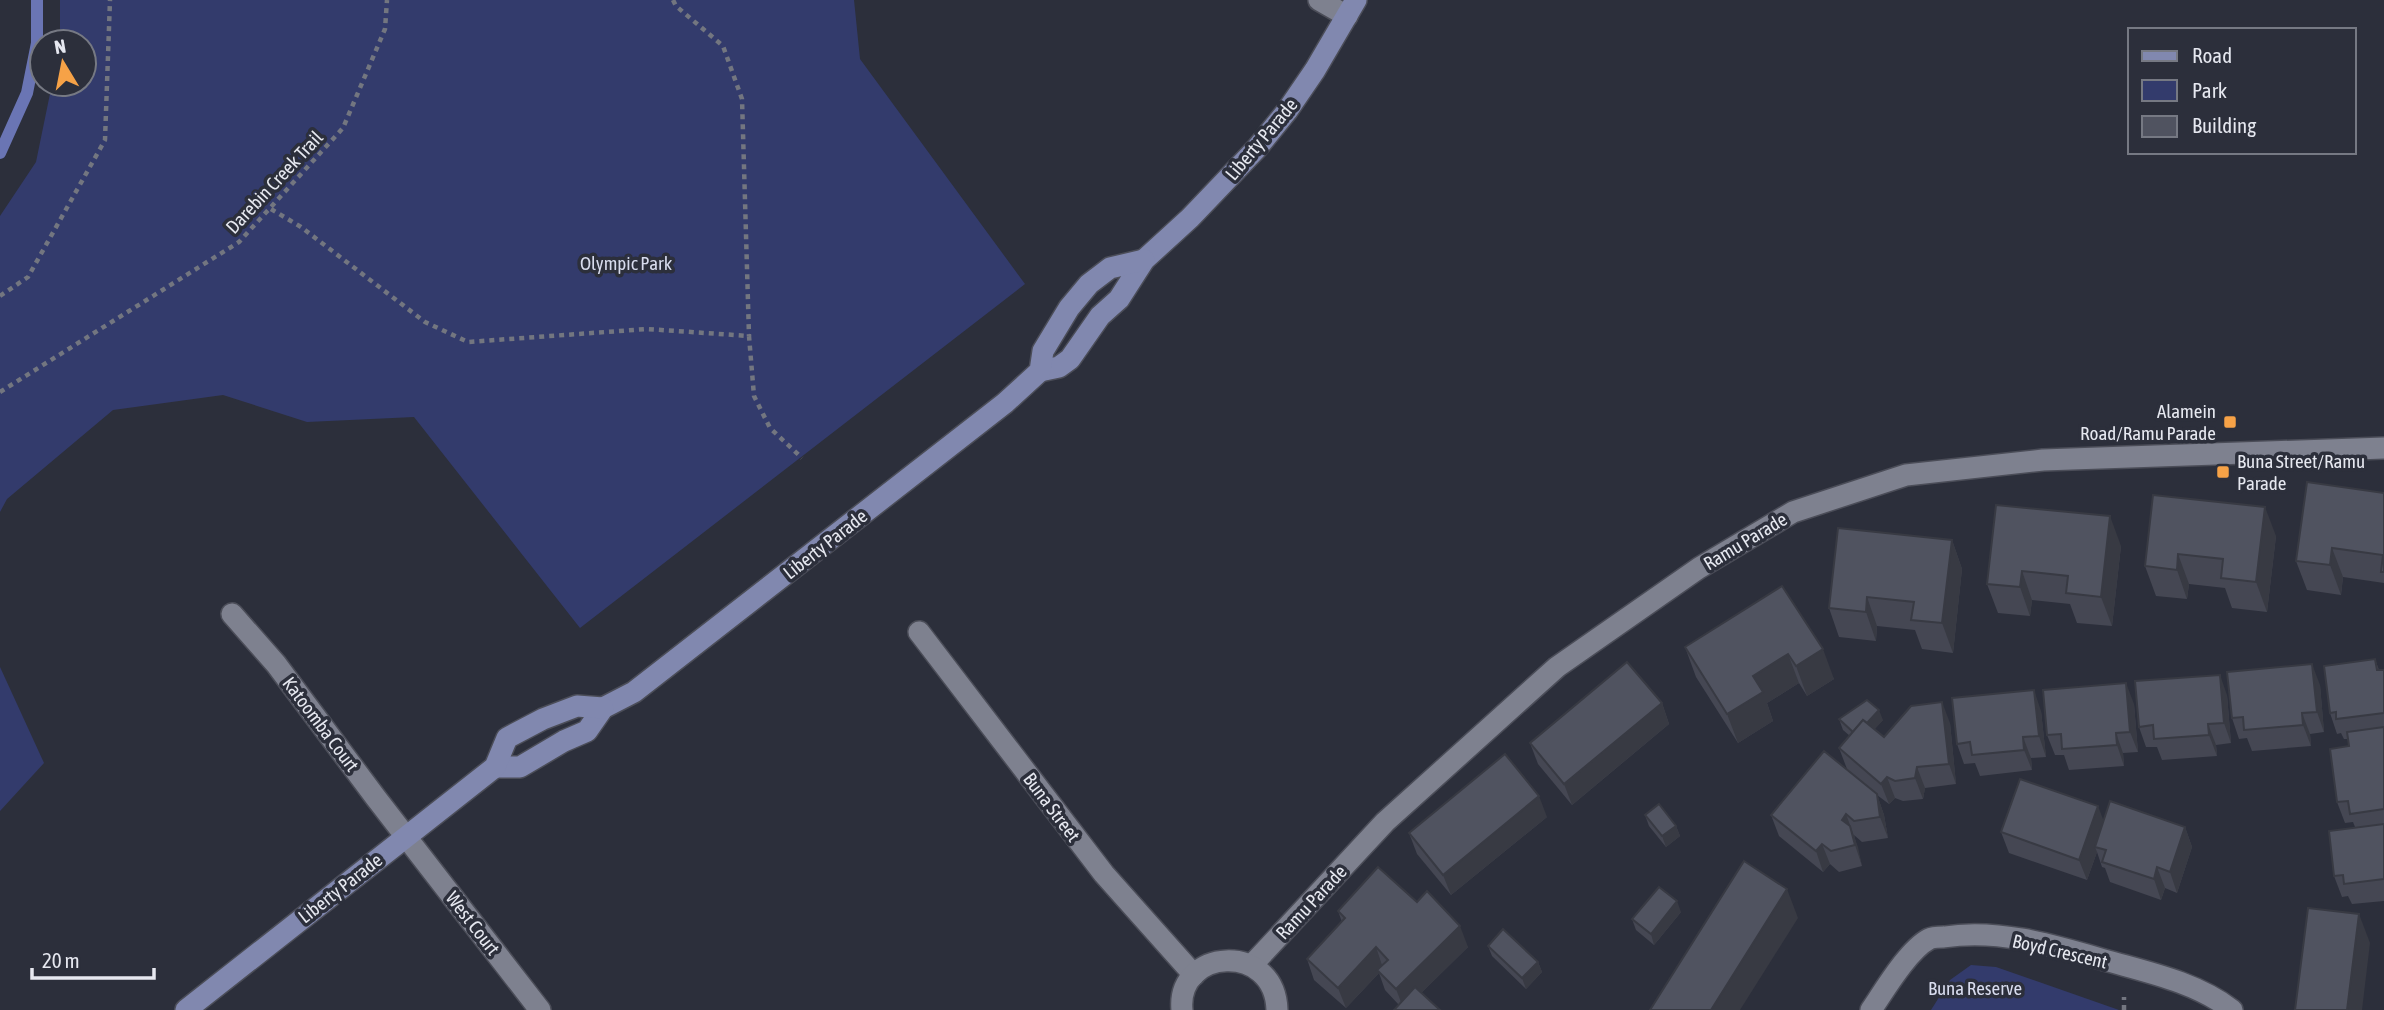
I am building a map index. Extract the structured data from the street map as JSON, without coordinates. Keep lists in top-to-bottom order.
{
  "streets": {
    "street": [
      "Liberty Parade",
      "Ramu Parade",
      "Katoomba Court",
      "Buna Street",
      "West Court",
      "Boyd Crescent"
    ],
    "path": ["Darebin Creek Trail"]
  },
  "crossings": [
    ["Liberty Parade", "Katoomba Court"],
    ["Liberty Parade", "West Court"],
    ["Katoomba Court", "West Court"]
  ],
  "parks": ["Olympic Park", "Buna Reserve"],
  "places": {
    "transit": ["Alamein Road/Ramu Parade", "Buna Street/Ramu Parade"]
  },
  "legend": ["Road", "Park", "Building"],
  "scale_bar": "20 m",
  "north": "top"
}
